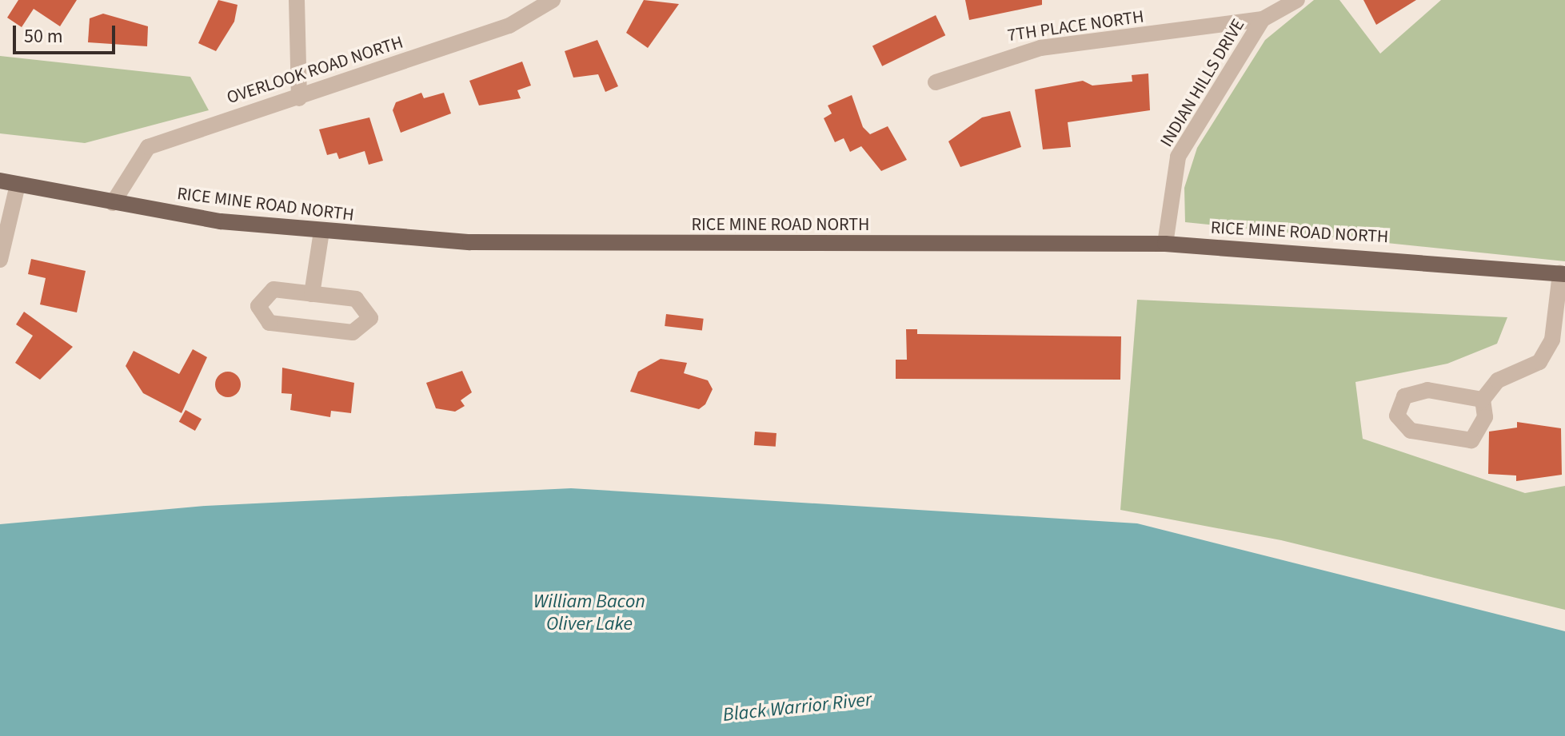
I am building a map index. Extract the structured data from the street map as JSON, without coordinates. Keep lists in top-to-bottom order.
{
  "streets": {
    "main road": ["RICE MINE ROAD NORTH"],
    "street": ["7TH PLACE NORTH", "OVERLOOK ROAD NORTH", "INDIAN HILLS DRIVE"]
  },
  "crossings": [
    ["7TH PLACE NORTH", "INDIAN HILLS DRIVE"],
    ["OVERLOOK ROAD NORTH", "RICE MINE ROAD NORTH"],
    ["INDIAN HILLS DRIVE", "RICE MINE ROAD NORTH"]
  ],
  "water": ["William Bacon Oliver Lake", "Black Warrior River"],
  "scale_bar": "50 m"
}
